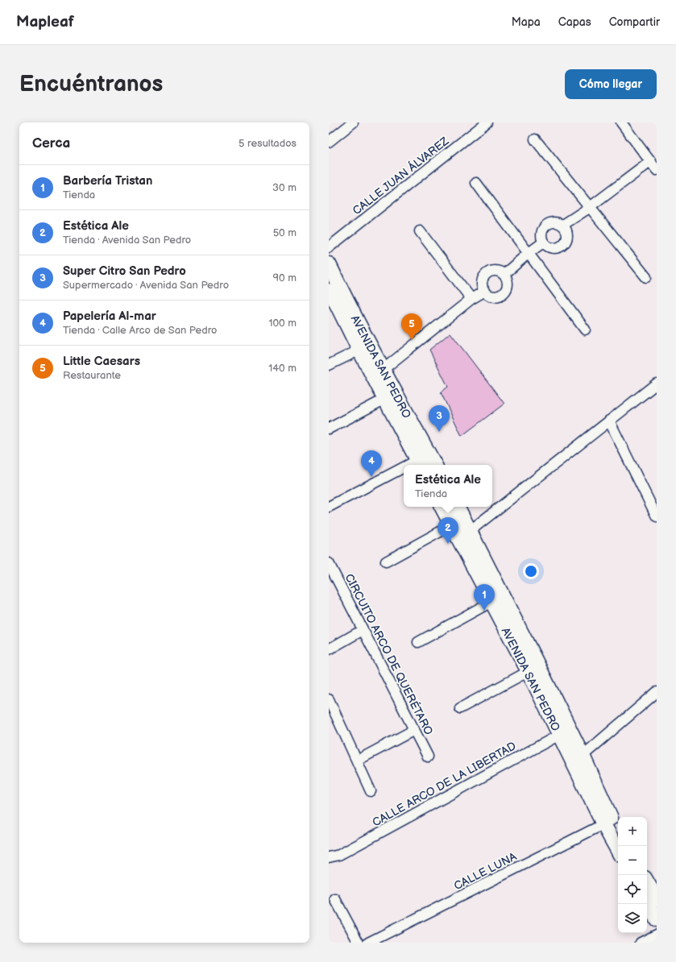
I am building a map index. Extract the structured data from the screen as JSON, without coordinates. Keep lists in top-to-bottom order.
{
  "streets": {
    "main road": ["AVENIDA SAN PEDRO"],
    "street": [
      "CALLE JUAN ÁLVAREZ",
      "CIRCUITO ARCO DE QUERÉTARO",
      "CALLE ARCO DE LA LIBERTAD",
      "CALLE LUNA"
    ]
  },
  "crossings": [
    ["AVENIDA SAN PEDRO", "CALLE ARCO DE LA LIBERTAD"],
    ["AVENIDA SAN PEDRO", "CALLE LUNA"]
  ],
  "page": {
    "header": "Mapleaf",
    "nav": ["Mapa", "Capas", "Compartir"],
    "buttons": "Cómo llegar",
    "title": "Encuéntranos",
    "heading": ["Cerca", "5 resultados"],
    "list": [
      {
        "mark": "1",
        "name": "Barbería Tristan",
        "note": "Tienda",
        "value": "30 m"
      },
      {
        "mark": "2",
        "name": "Estética Ale",
        "note": "Tienda · Avenida San Pedro",
        "value": "50 m"
      },
      {
        "mark": "3",
        "name": "Super Citro San Pedro",
        "note": "Supermercado · Avenida San Pedro",
        "value": "90 m"
      },
      {
        "mark": "4",
        "name": "Papelería Al-mar",
        "note": "Tienda · Calle Arco de San Pedro",
        "value": "100 m"
      },
      {
        "mark": "5",
        "name": "Little Caesars",
        "note": "Restaurante",
        "value": "140 m"
      }
    ],
    "pins": [
      "5",
      "3",
      "4",
      "2",
      "1"
    ],
    "popup": ["Estética Ale", "Tienda"],
    "map_buttons": ["+", "−"]
  }
}
